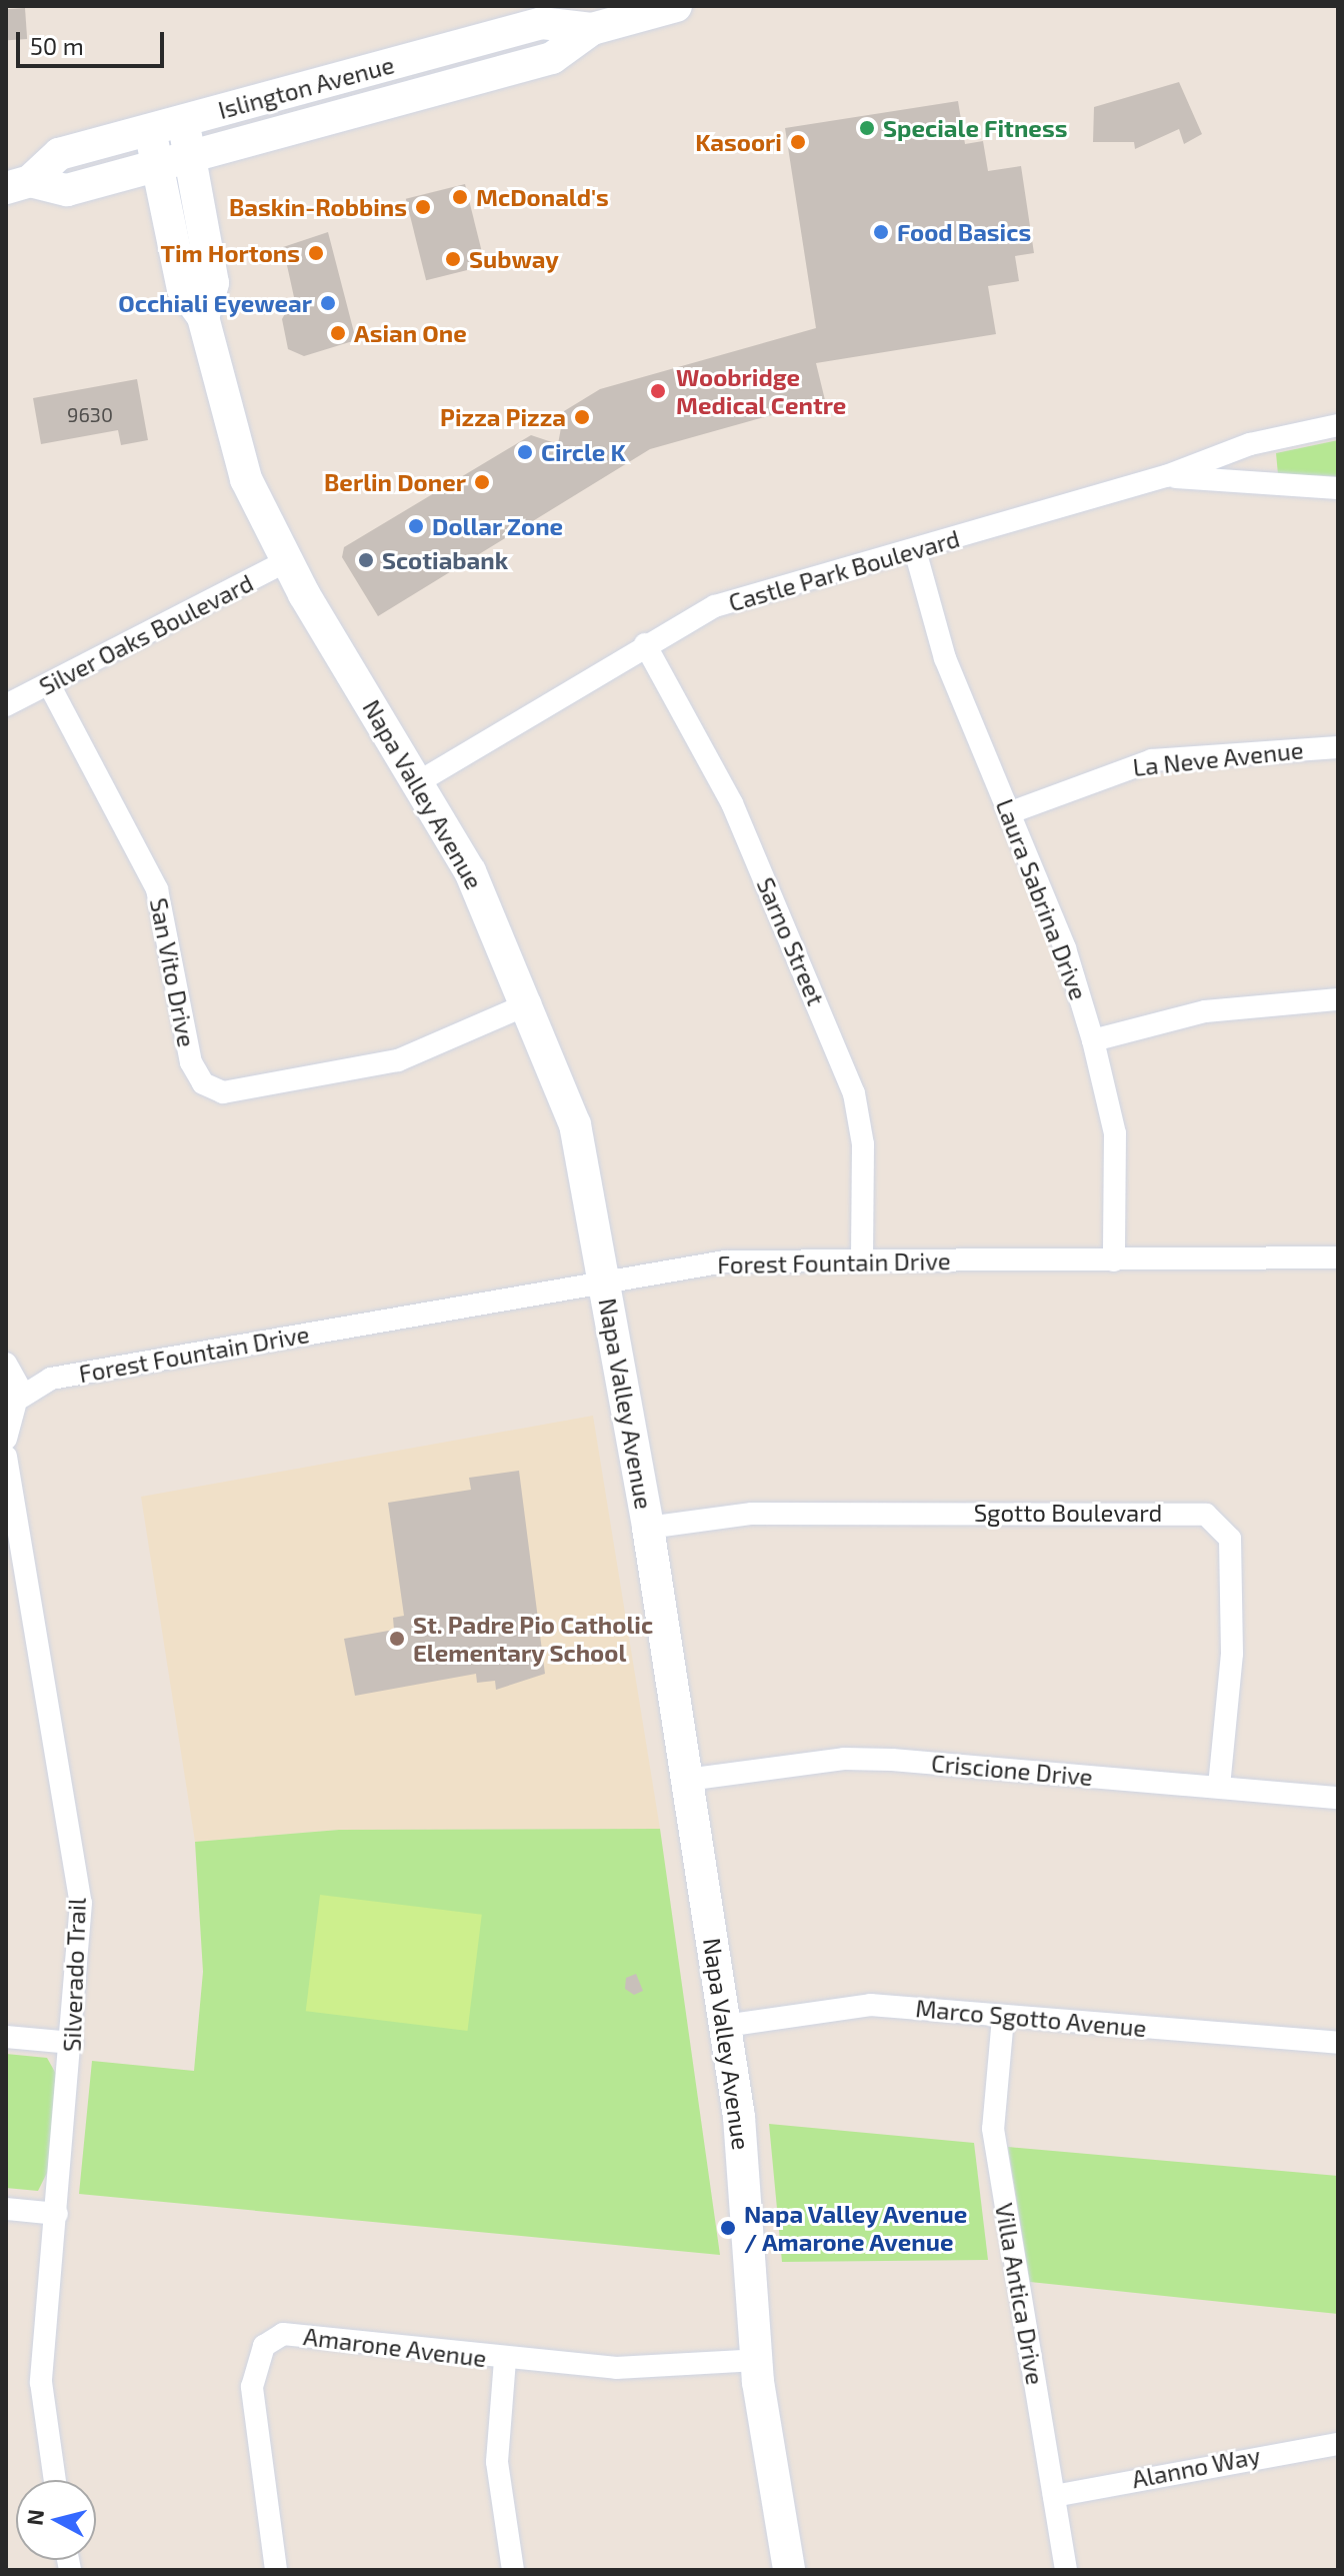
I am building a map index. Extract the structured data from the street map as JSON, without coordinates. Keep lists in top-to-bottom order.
{
  "streets": {
    "street": [
      "Islington Avenue",
      "Castle Park Boulevard",
      "Silver Oaks Boulevard",
      "La Neve Avenue",
      "Napa Valley Avenue",
      "Laura Sabrina Drive",
      "Sarno Street",
      "San Vito Drive",
      "Forest Fountain Drive",
      "Sgotto Boulevard",
      "Criscione Drive",
      "Silverado Trail",
      "Marco Sgotto Avenue",
      "Villa Antica Drive",
      "Amarone Avenue",
      "Alanno Way"
    ]
  },
  "crossings": [
    ["Islington Avenue", "Napa Valley Avenue"],
    ["Castle Park Boulevard", "Napa Valley Avenue"],
    ["Castle Park Boulevard", "Laura Sabrina Drive"],
    ["Castle Park Boulevard", "Sarno Street"],
    ["Silver Oaks Boulevard", "Napa Valley Avenue"],
    ["Silver Oaks Boulevard", "San Vito Drive"],
    ["La Neve Avenue", "Laura Sabrina Drive"],
    ["Napa Valley Avenue", "San Vito Drive"],
    ["Napa Valley Avenue", "Forest Fountain Drive"],
    ["Napa Valley Avenue", "Sgotto Boulevard"],
    ["Napa Valley Avenue", "Criscione Drive"],
    ["Napa Valley Avenue", "Marco Sgotto Avenue"],
    ["Napa Valley Avenue", "Amarone Avenue"],
    ["Laura Sabrina Drive", "Forest Fountain Drive"],
    ["Sarno Street", "Forest Fountain Drive"],
    ["Sgotto Boulevard", "Criscione Drive"],
    ["Marco Sgotto Avenue", "Villa Antica Drive"],
    ["Villa Antica Drive", "Alanno Way"]
  ],
  "places": [
    "Speciale Fitness",
    "Kasoori",
    "McDonald's",
    "Baskin-Robbins",
    "Food Basics",
    "Tim Hortons",
    "Subway",
    "Occhiali Eyewear",
    "Asian One",
    "Woobridge Medical Centre",
    "Pizza Pizza",
    "Circle K",
    "Berlin Doner",
    "Dollar Zone",
    "Scotiabank",
    "St. Padre Pio Catholic Elementary School",
    "Napa Valley Avenue / Amarone Avenue"
  ],
  "house_numbers": ["9630"],
  "scale_bar": "50 m",
  "north": "left"
}
